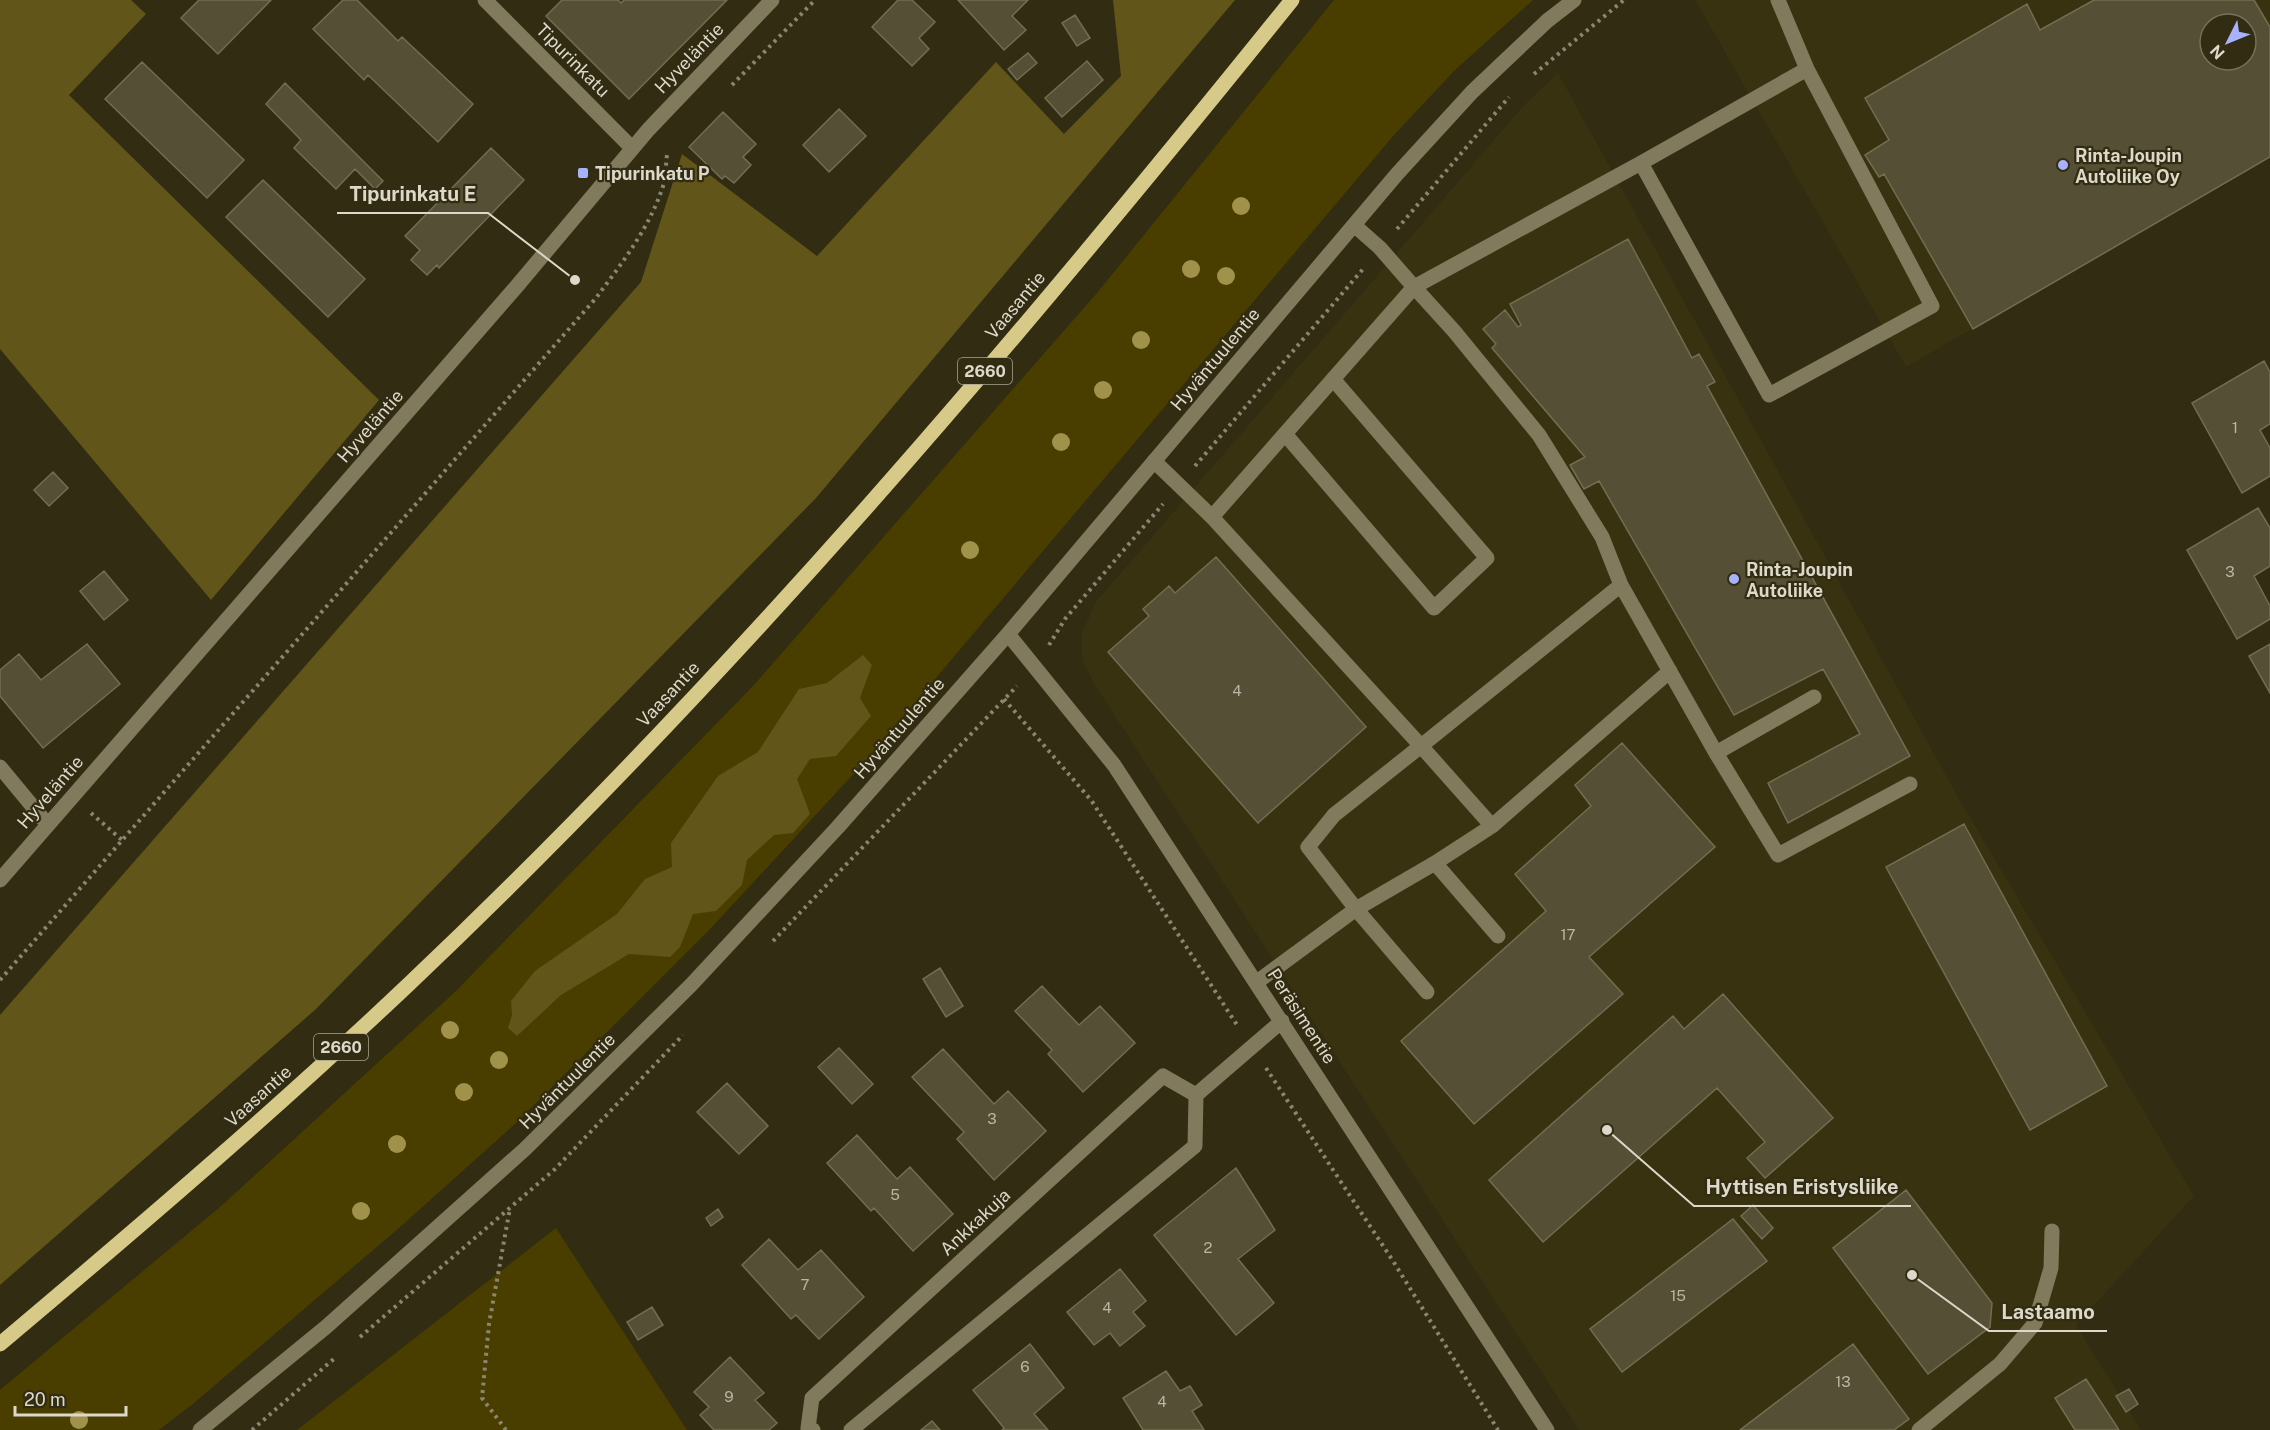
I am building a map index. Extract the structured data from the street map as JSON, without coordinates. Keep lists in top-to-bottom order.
{
  "streets": {
    "main road": ["Vaasantie", "2660"],
    "street": [
      "Hyveläntie",
      "Tipurinkatu",
      "Hyväntuulentie",
      "Peräsimentie",
      "Ankkakuja"
    ]
  },
  "crossings": [
    ["Hyveläntie", "Tipurinkatu"],
    ["Hyväntuulentie", "Peräsimentie"]
  ],
  "places": {
    "other": [
      "Rinta-Joupin Autoliike Oy",
      "Tipurinkatu E",
      "Rinta-Joupin Autoliike",
      "Hyttisen Eristysliike",
      "Lastaamo"
    ],
    "transit": ["Tipurinkatu P"]
  },
  "house_numbers": [
    "1",
    "3",
    "4",
    "17",
    "3",
    "5",
    "2",
    "7",
    "15",
    "4",
    "6",
    "13",
    "9",
    "4"
  ],
  "scale_bar": "20 m",
  "north": "bottom left"
}
